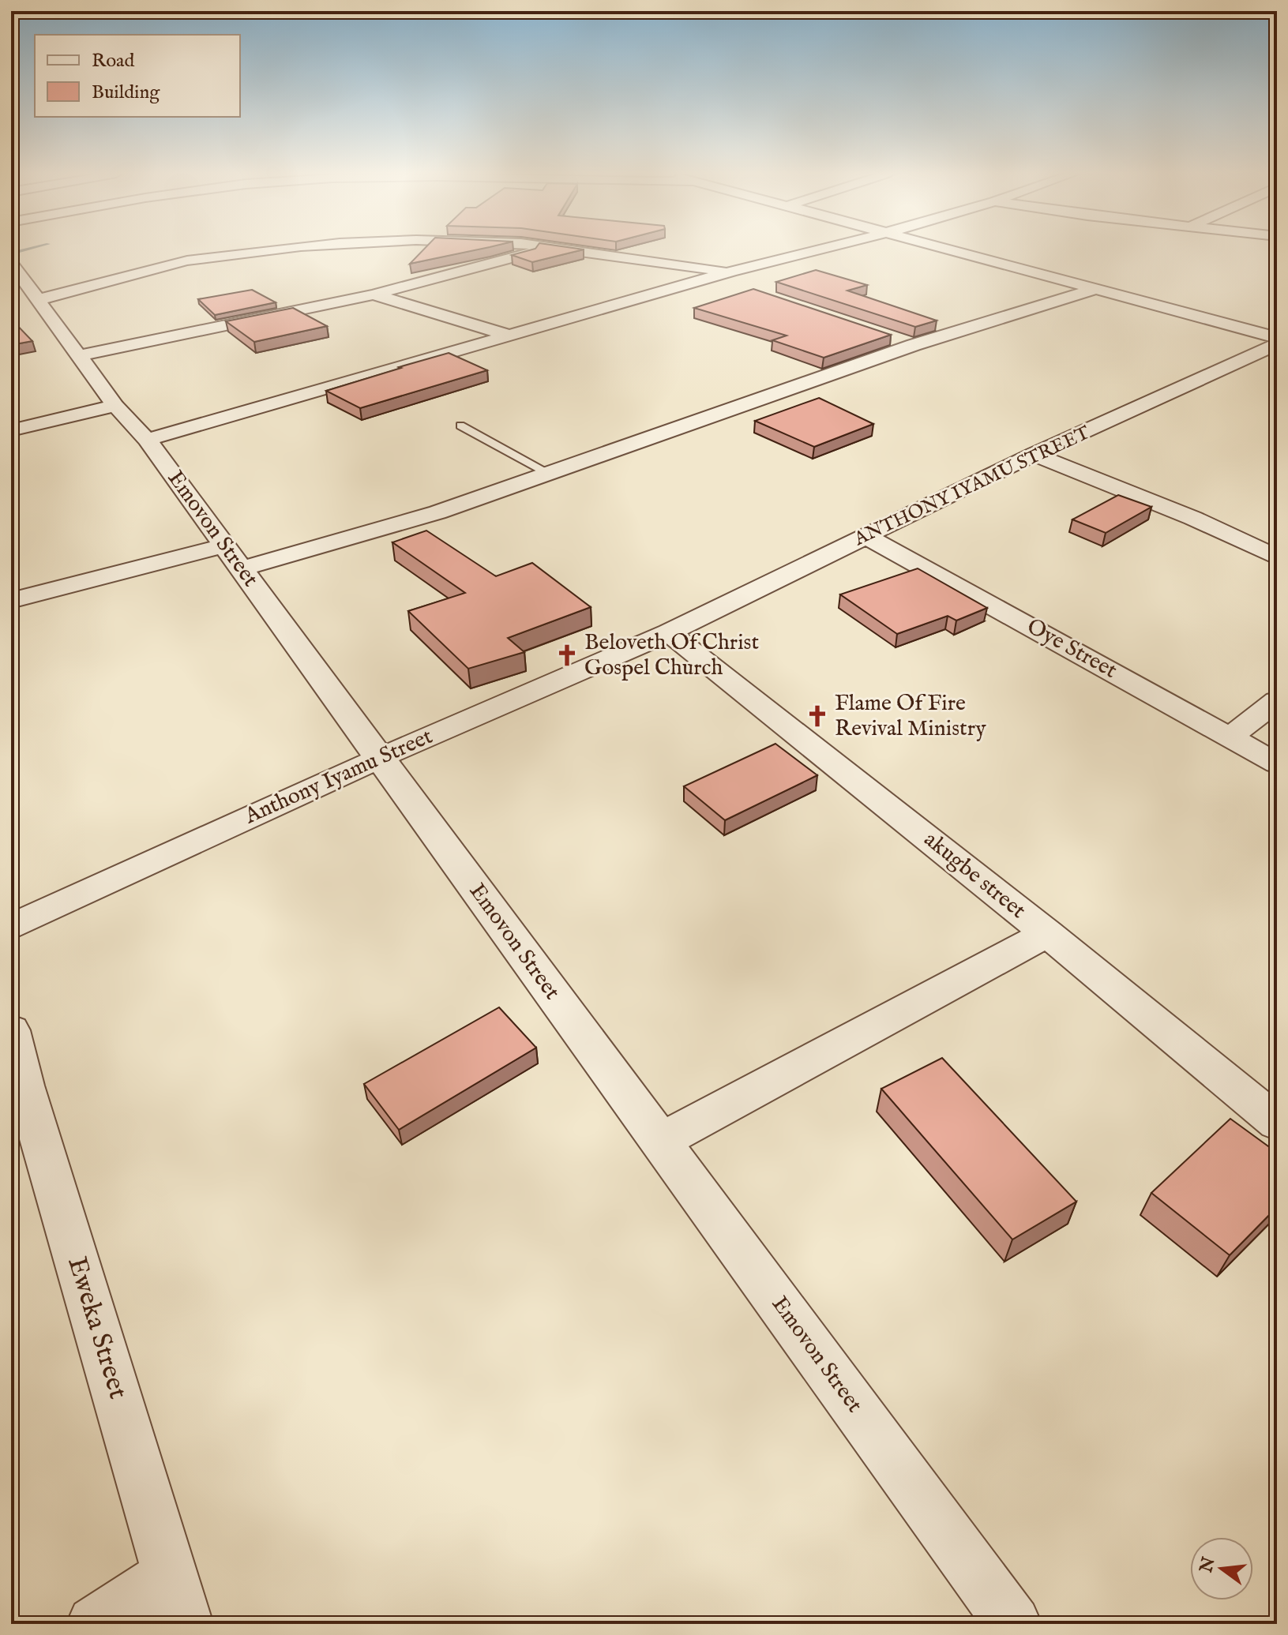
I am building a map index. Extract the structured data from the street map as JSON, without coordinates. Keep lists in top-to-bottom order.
{
  "streets": {
    "street": [
      "ANTHONY IYAMU STREET",
      "Emovon Street",
      "Oye Street",
      "Anthony Iyamu Street",
      "akugbe street",
      "Eweka Street"
    ]
  },
  "crossings": [
    ["ANTHONY IYAMU STREET", "Oye Street"],
    ["ANTHONY IYAMU STREET", "Anthony Iyamu Street"],
    ["ANTHONY IYAMU STREET", "akugbe street"],
    ["Emovon Street", "Anthony Iyamu Street"],
    ["Anthony Iyamu Street", "akugbe street"]
  ],
  "places": {
    "church": ["Beloveth Of Christ Gospel Church", "Flame Of Fire Revival Ministry"]
  },
  "legend": ["Road", "Building"],
  "north": "left"
}
